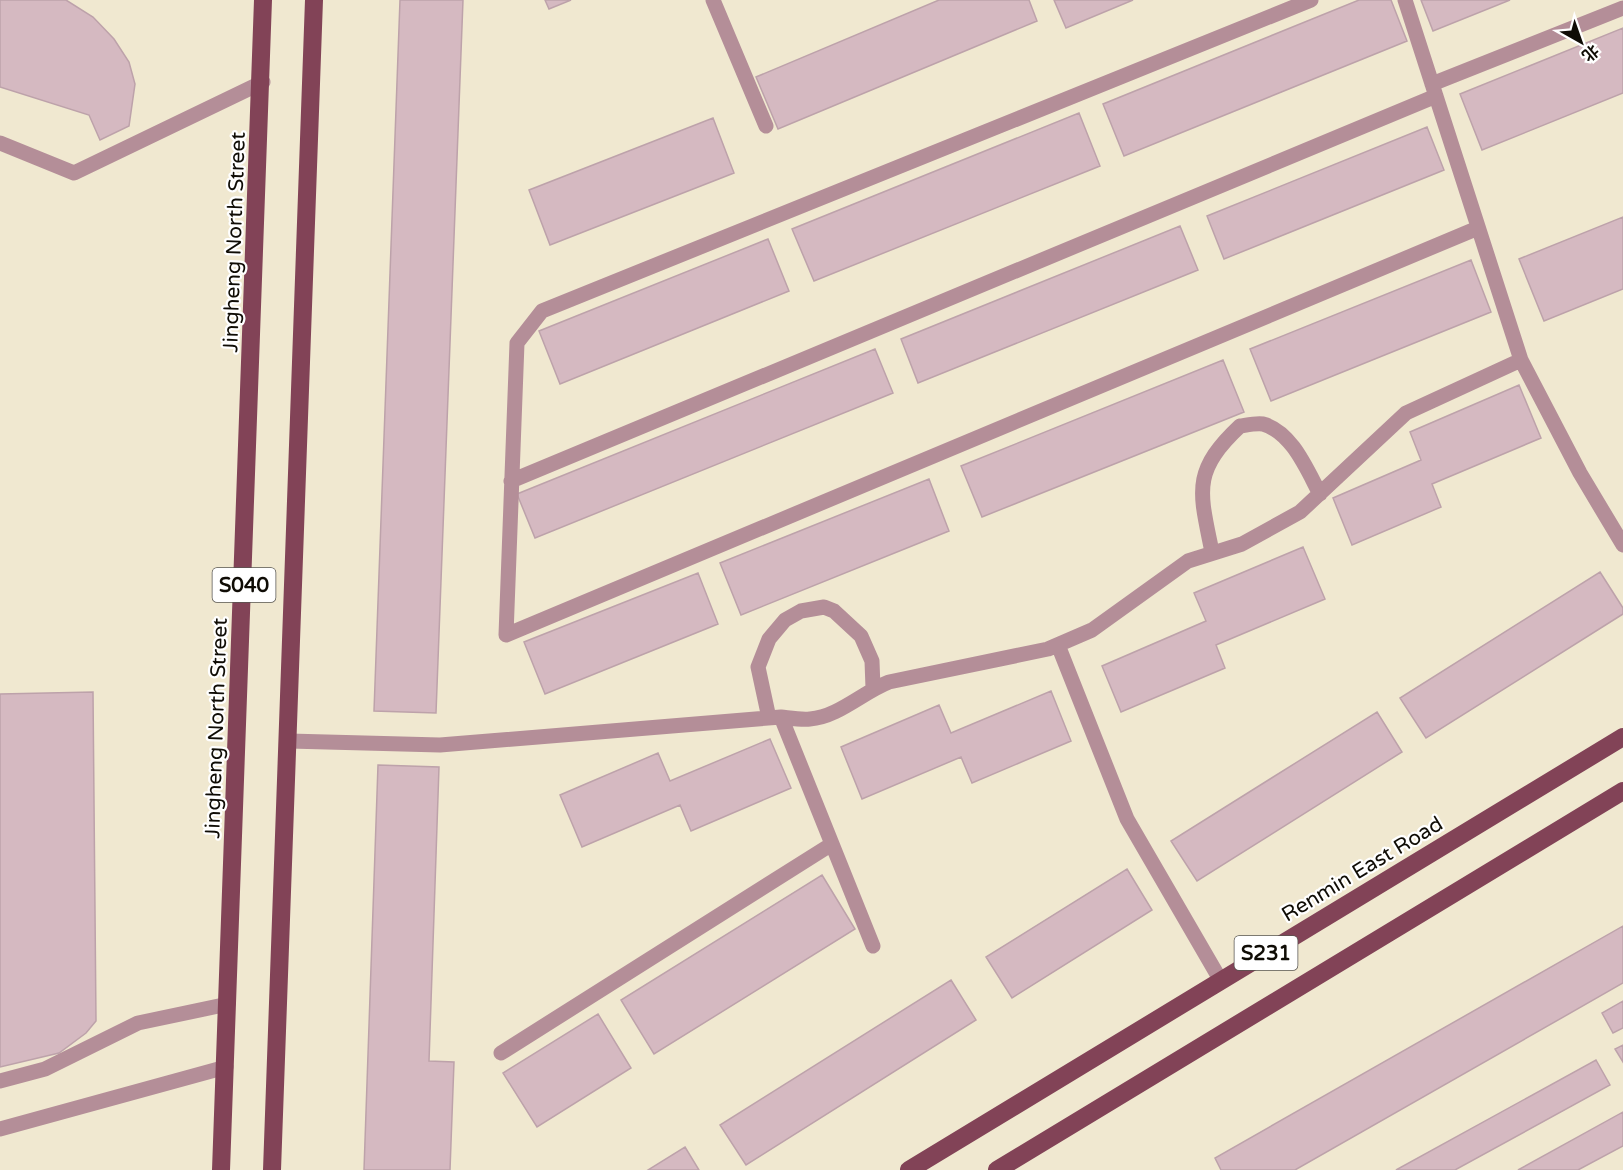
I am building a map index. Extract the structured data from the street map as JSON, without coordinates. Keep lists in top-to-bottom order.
{
  "streets": {
    "main road": [
      "Jingheng North Street",
      "S040",
      "Renmin East Road",
      "S231"
    ]
  },
  "north": "bottom right"
}
